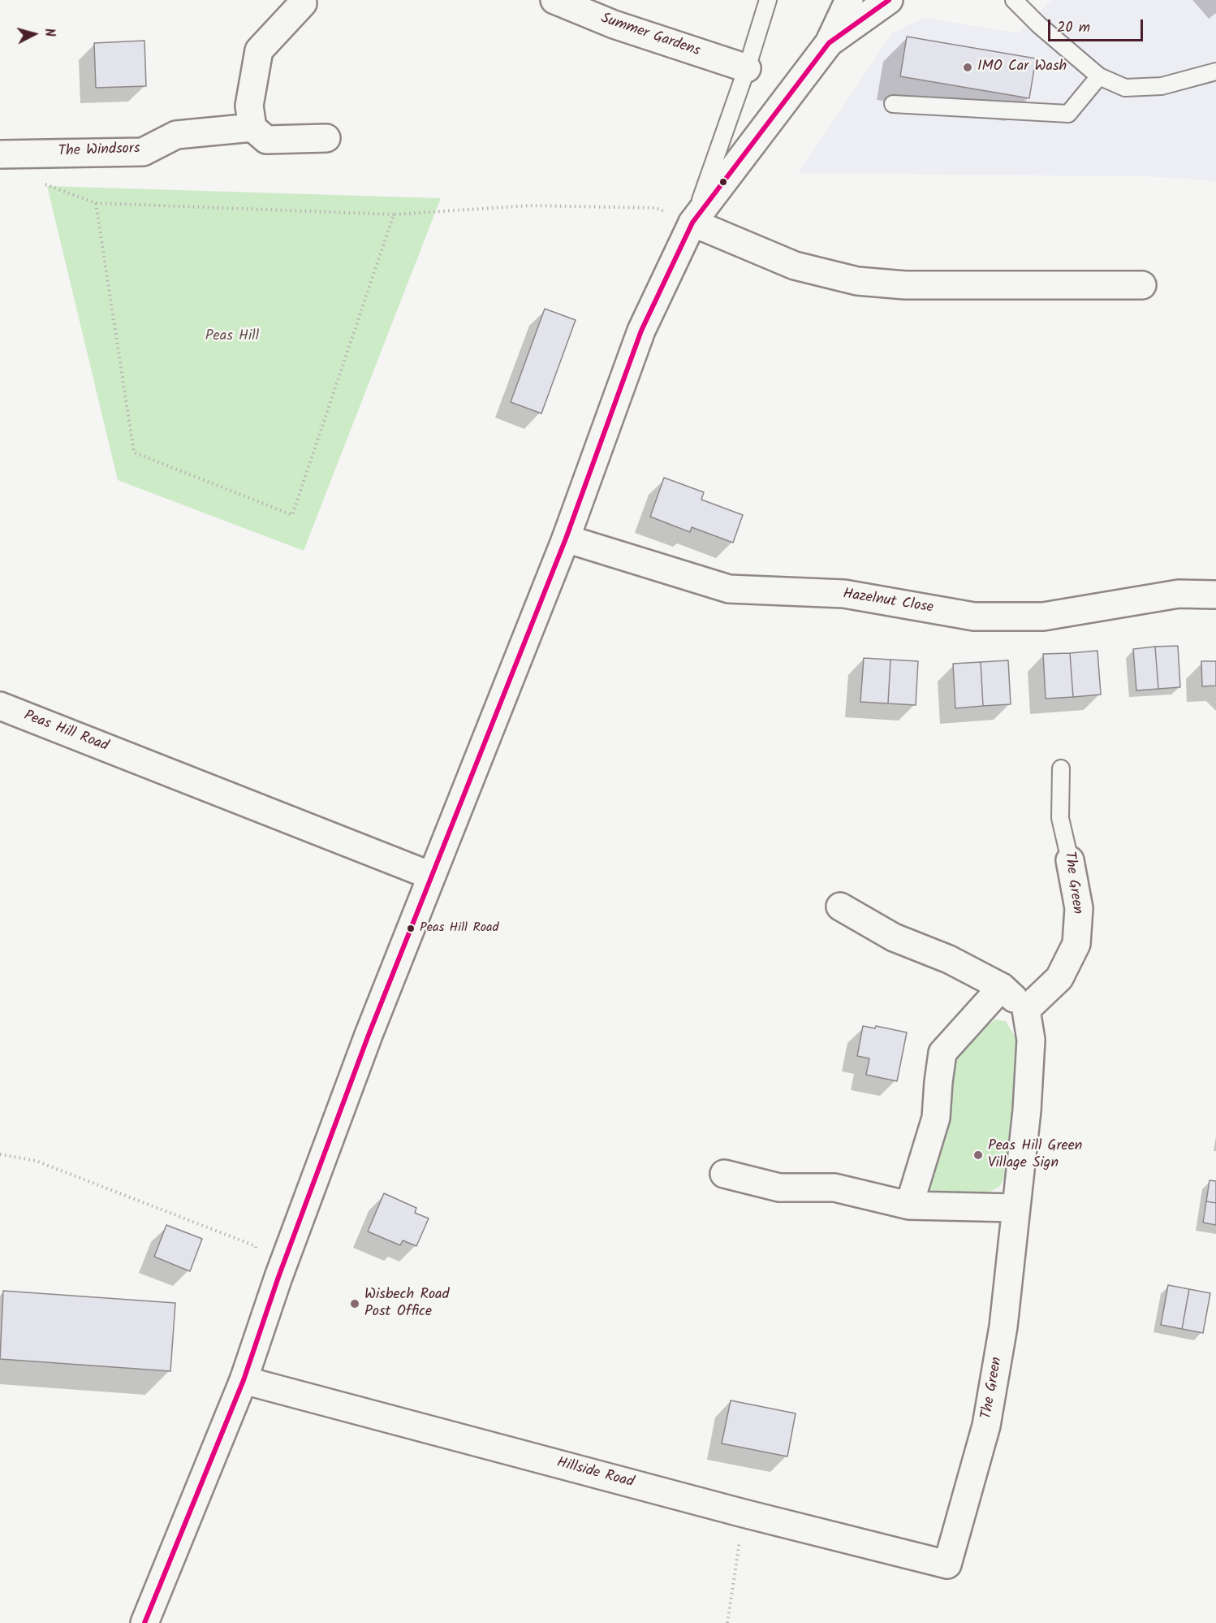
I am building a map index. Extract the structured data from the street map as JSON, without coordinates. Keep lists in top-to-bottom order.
{
  "streets": {
    "street": [
      "Summer Gardens",
      "The Windsors",
      "Hazelnut Close",
      "Peas Hill Road",
      "The Green",
      "Hillside Road"
    ]
  },
  "crossings": [
    ["The Green", "Hillside Road"]
  ],
  "parks": ["Peas Hill"],
  "places": [
    "IMO Car Wash",
    "Peas Hill Road",
    "Peas Hill Green Village Sign",
    "Wisbech Road Post Office"
  ],
  "scale_bar": "20 m",
  "north": "right"
}
